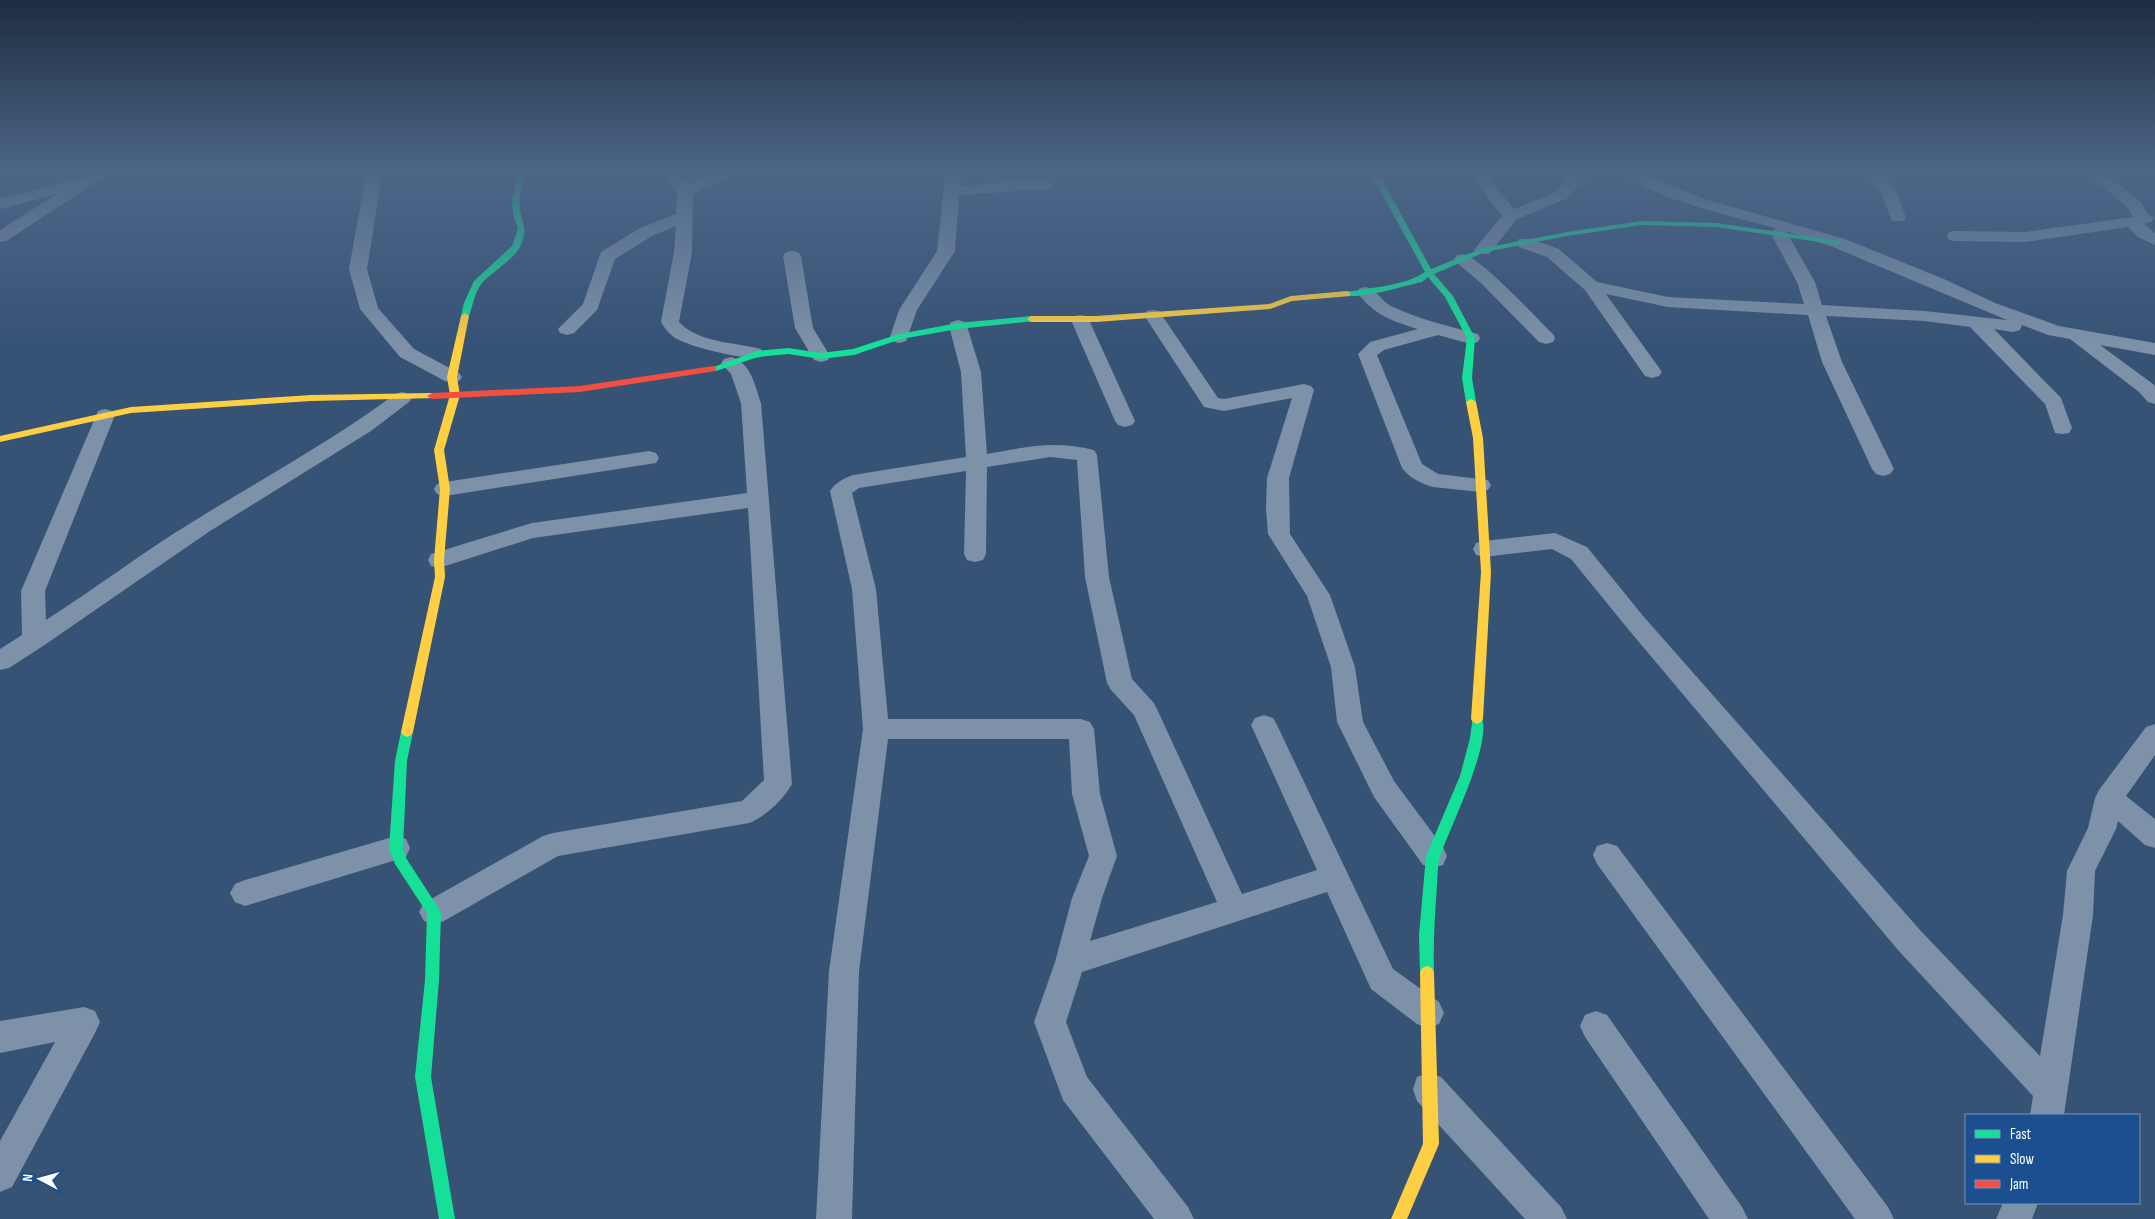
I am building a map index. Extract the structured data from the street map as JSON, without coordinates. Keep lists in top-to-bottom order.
{
  "legend": ["Fast", "Slow", "Jam"],
  "north": "left"
}
